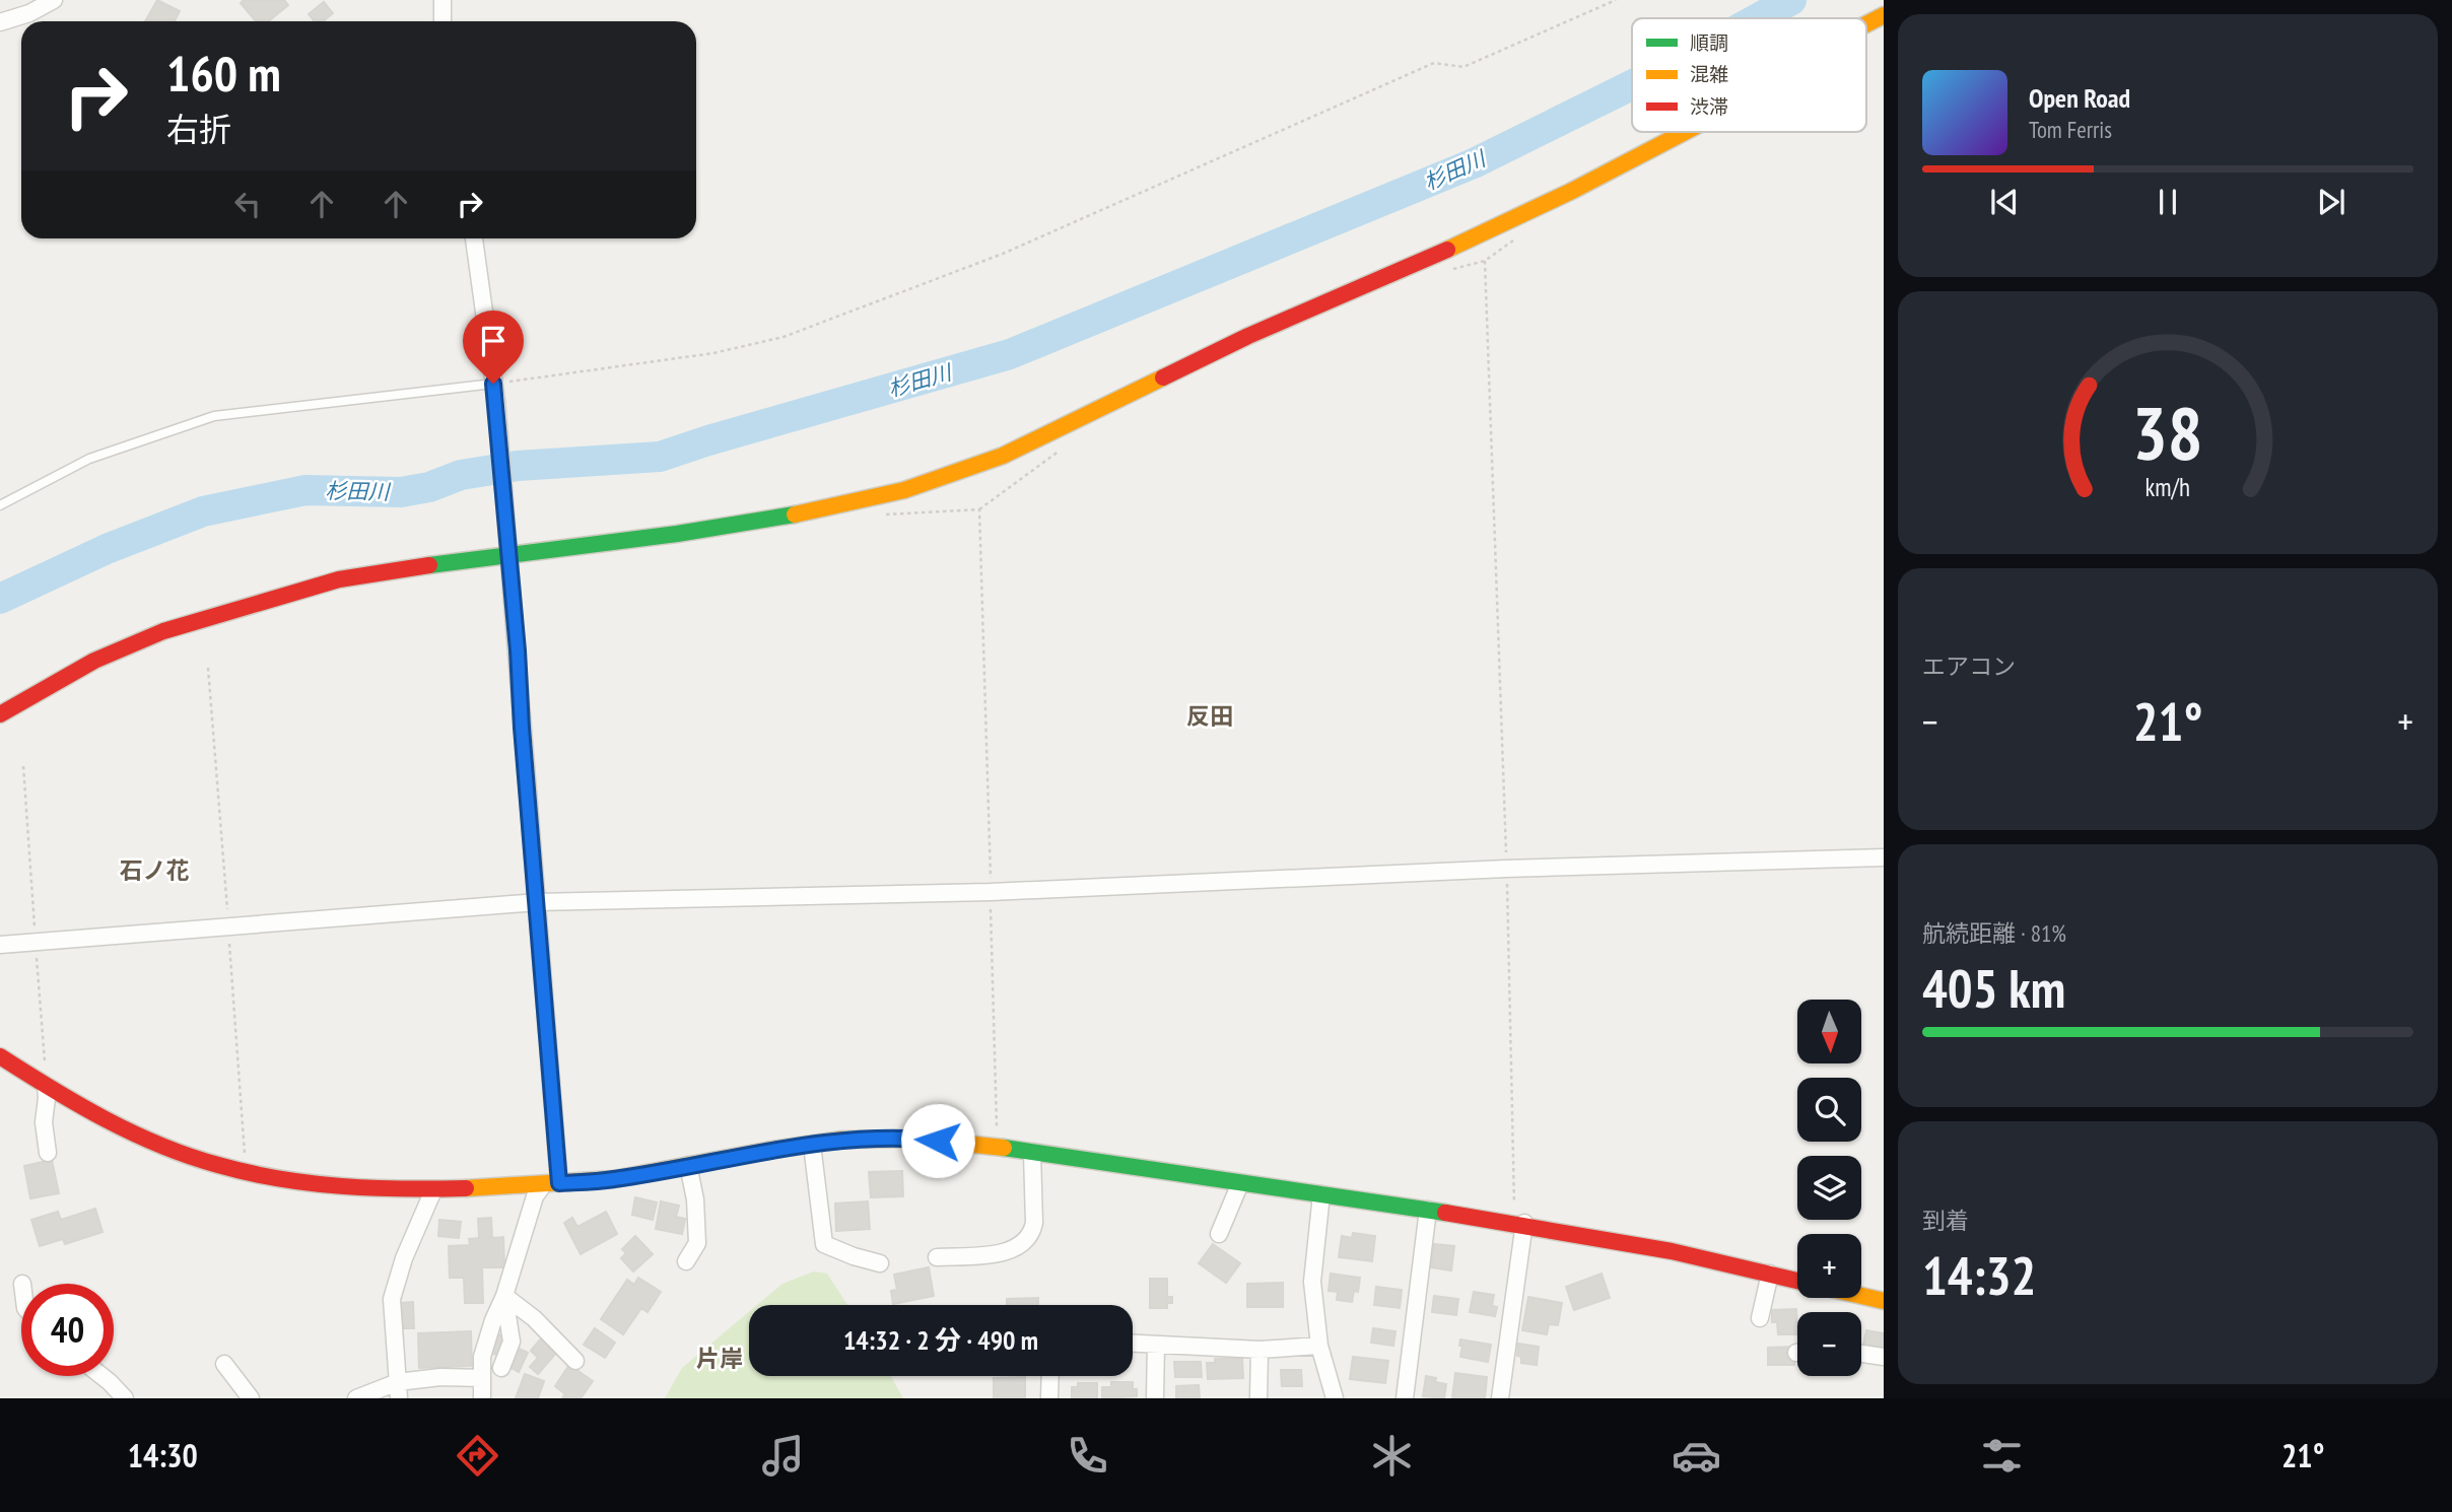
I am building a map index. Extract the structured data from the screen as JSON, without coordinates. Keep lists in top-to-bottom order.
{
  "districts": ["反田", "石ノ花", "片岸"],
  "water": ["杉田川"],
  "legend": ["順調", "混雑", "渋滞"],
  "north": "bottom",
  "page": {
    "turn": ["160 m", "右折"],
    "song": ["Open Road", "Tom Ferris"],
    "tile": [
      "エアコン",
      ["航続距離 · 81%", "405 km"],
      ["到着", "14:32"]
    ],
    "heat": ["−", "21°", "+"],
    "map_buttons": ["+", "−"],
    "limit": "40",
    "trip": "14:32 · 2 分 · 490 m",
    "tabs": ["14:30", "21°"],
    "gauge": ["38", "km/h"]
  }
}
